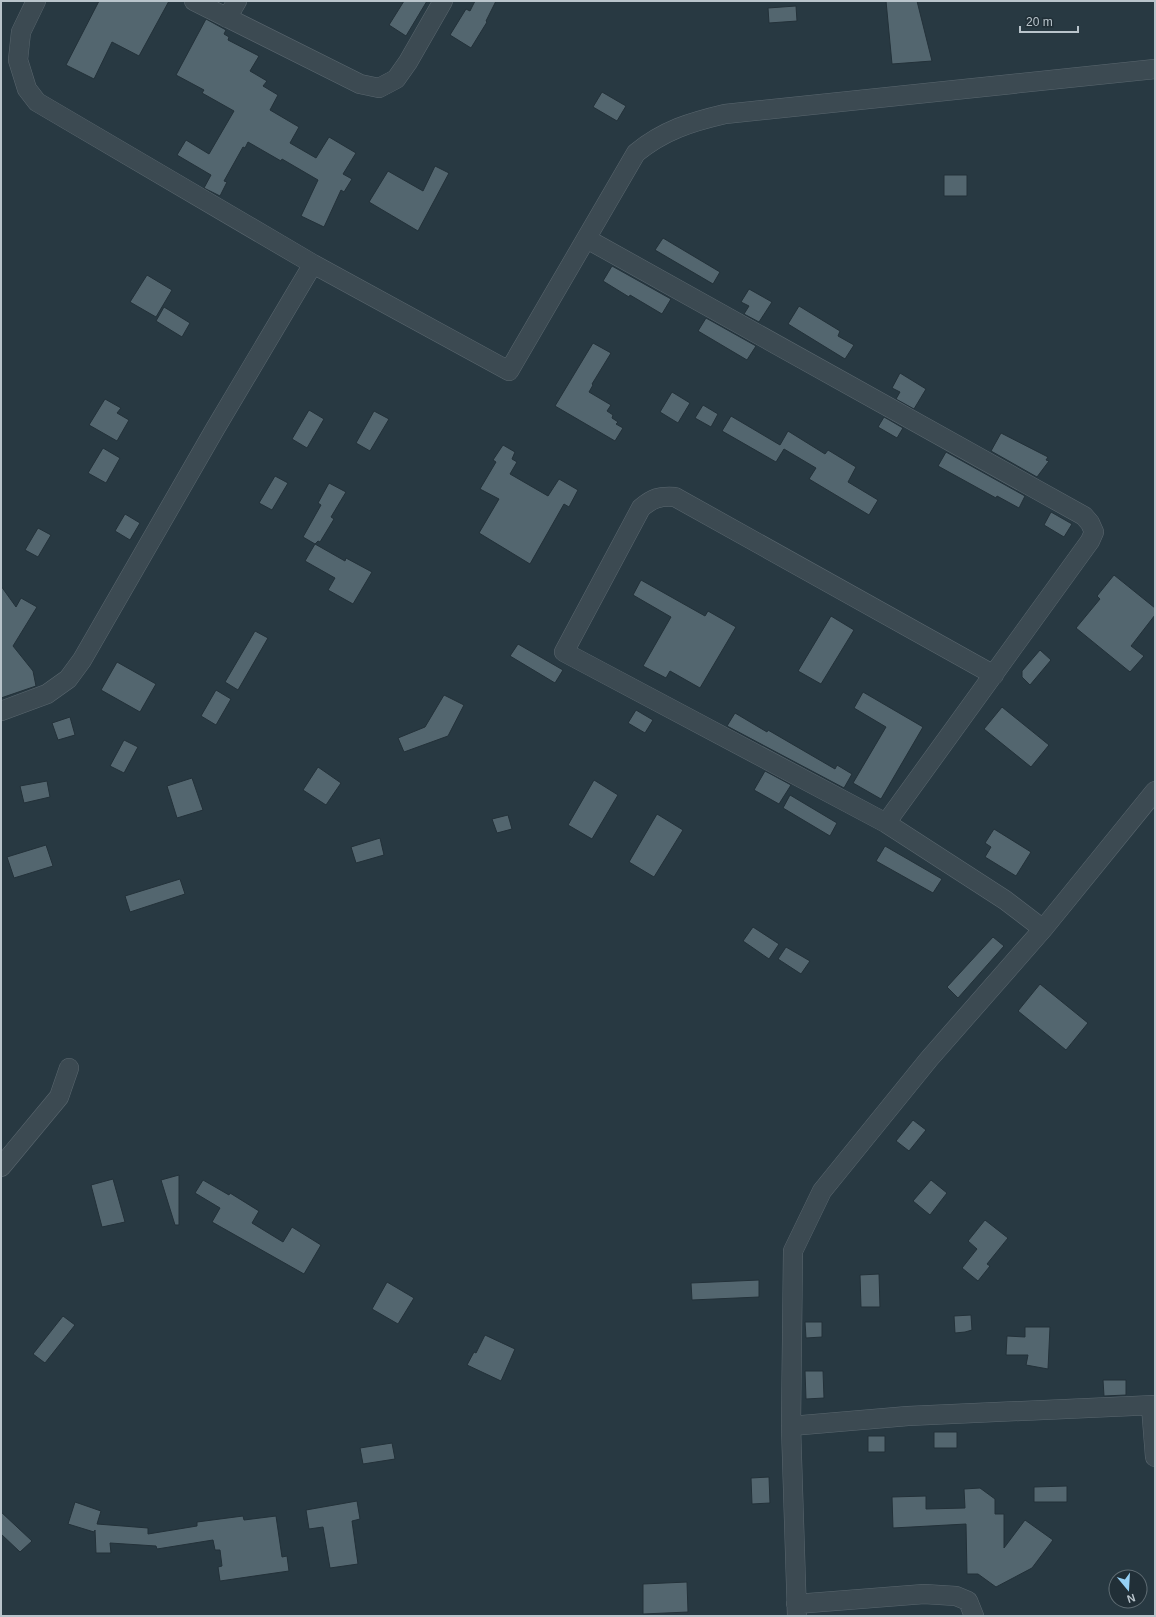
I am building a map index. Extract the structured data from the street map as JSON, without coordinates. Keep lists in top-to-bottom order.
{
  "scale_bar": "20 m",
  "north": "bottom"
}
